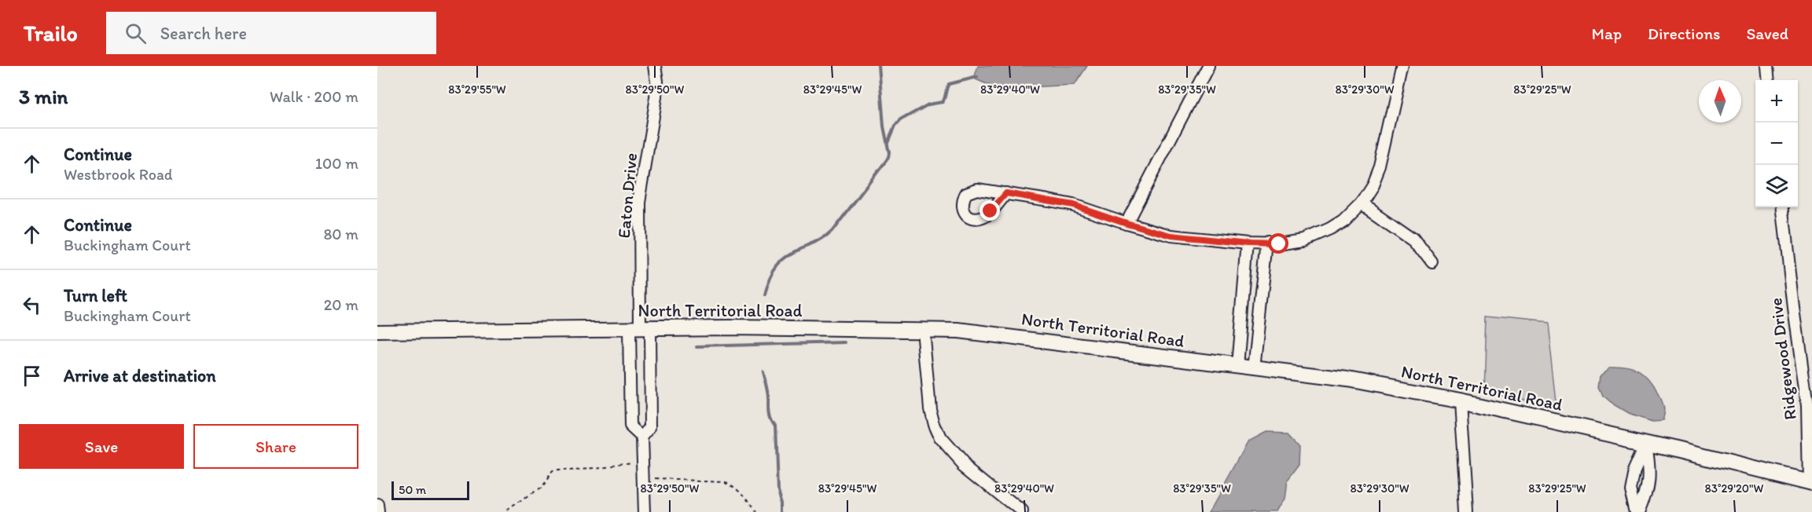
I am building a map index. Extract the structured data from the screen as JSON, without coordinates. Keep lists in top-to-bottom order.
{
  "streets": {
    "main road": ["North Territorial Road"],
    "street": ["Eaton Drive", "Ridgewood Drive"]
  },
  "crossings": [
    ["Eaton Drive", "North Territorial Road"],
    ["North Territorial Road", "Ridgewood Drive"]
  ],
  "scale_bar": "50 m",
  "north": "top",
  "page": {
    "header": "Trailo",
    "search": "Search here",
    "nav": ["Map", "Directions", "Saved"],
    "heading": ["3 min", "Walk · 200 m"],
    "map_buttons": ["+", "−"],
    "list": [
      ["Continue", "Westbrook Road", "100 m"],
      ["Continue", "Buckingham Court", "80 m"],
      ["Turn left", "Buckingham Court", "20 m"],
      "Arrive at destination"
    ],
    "buttons": ["Save", "Share"],
    "scale": "50 m"
  },
  "coordinates": [
    "83°29'55\"W",
    "83°29'50\"W",
    "83°29'45\"W",
    "83°29'40\"W",
    "83°29'35\"W",
    "83°29'30\"W",
    "83°29'25\"W",
    "83°29'20\"W"
  ]
}
